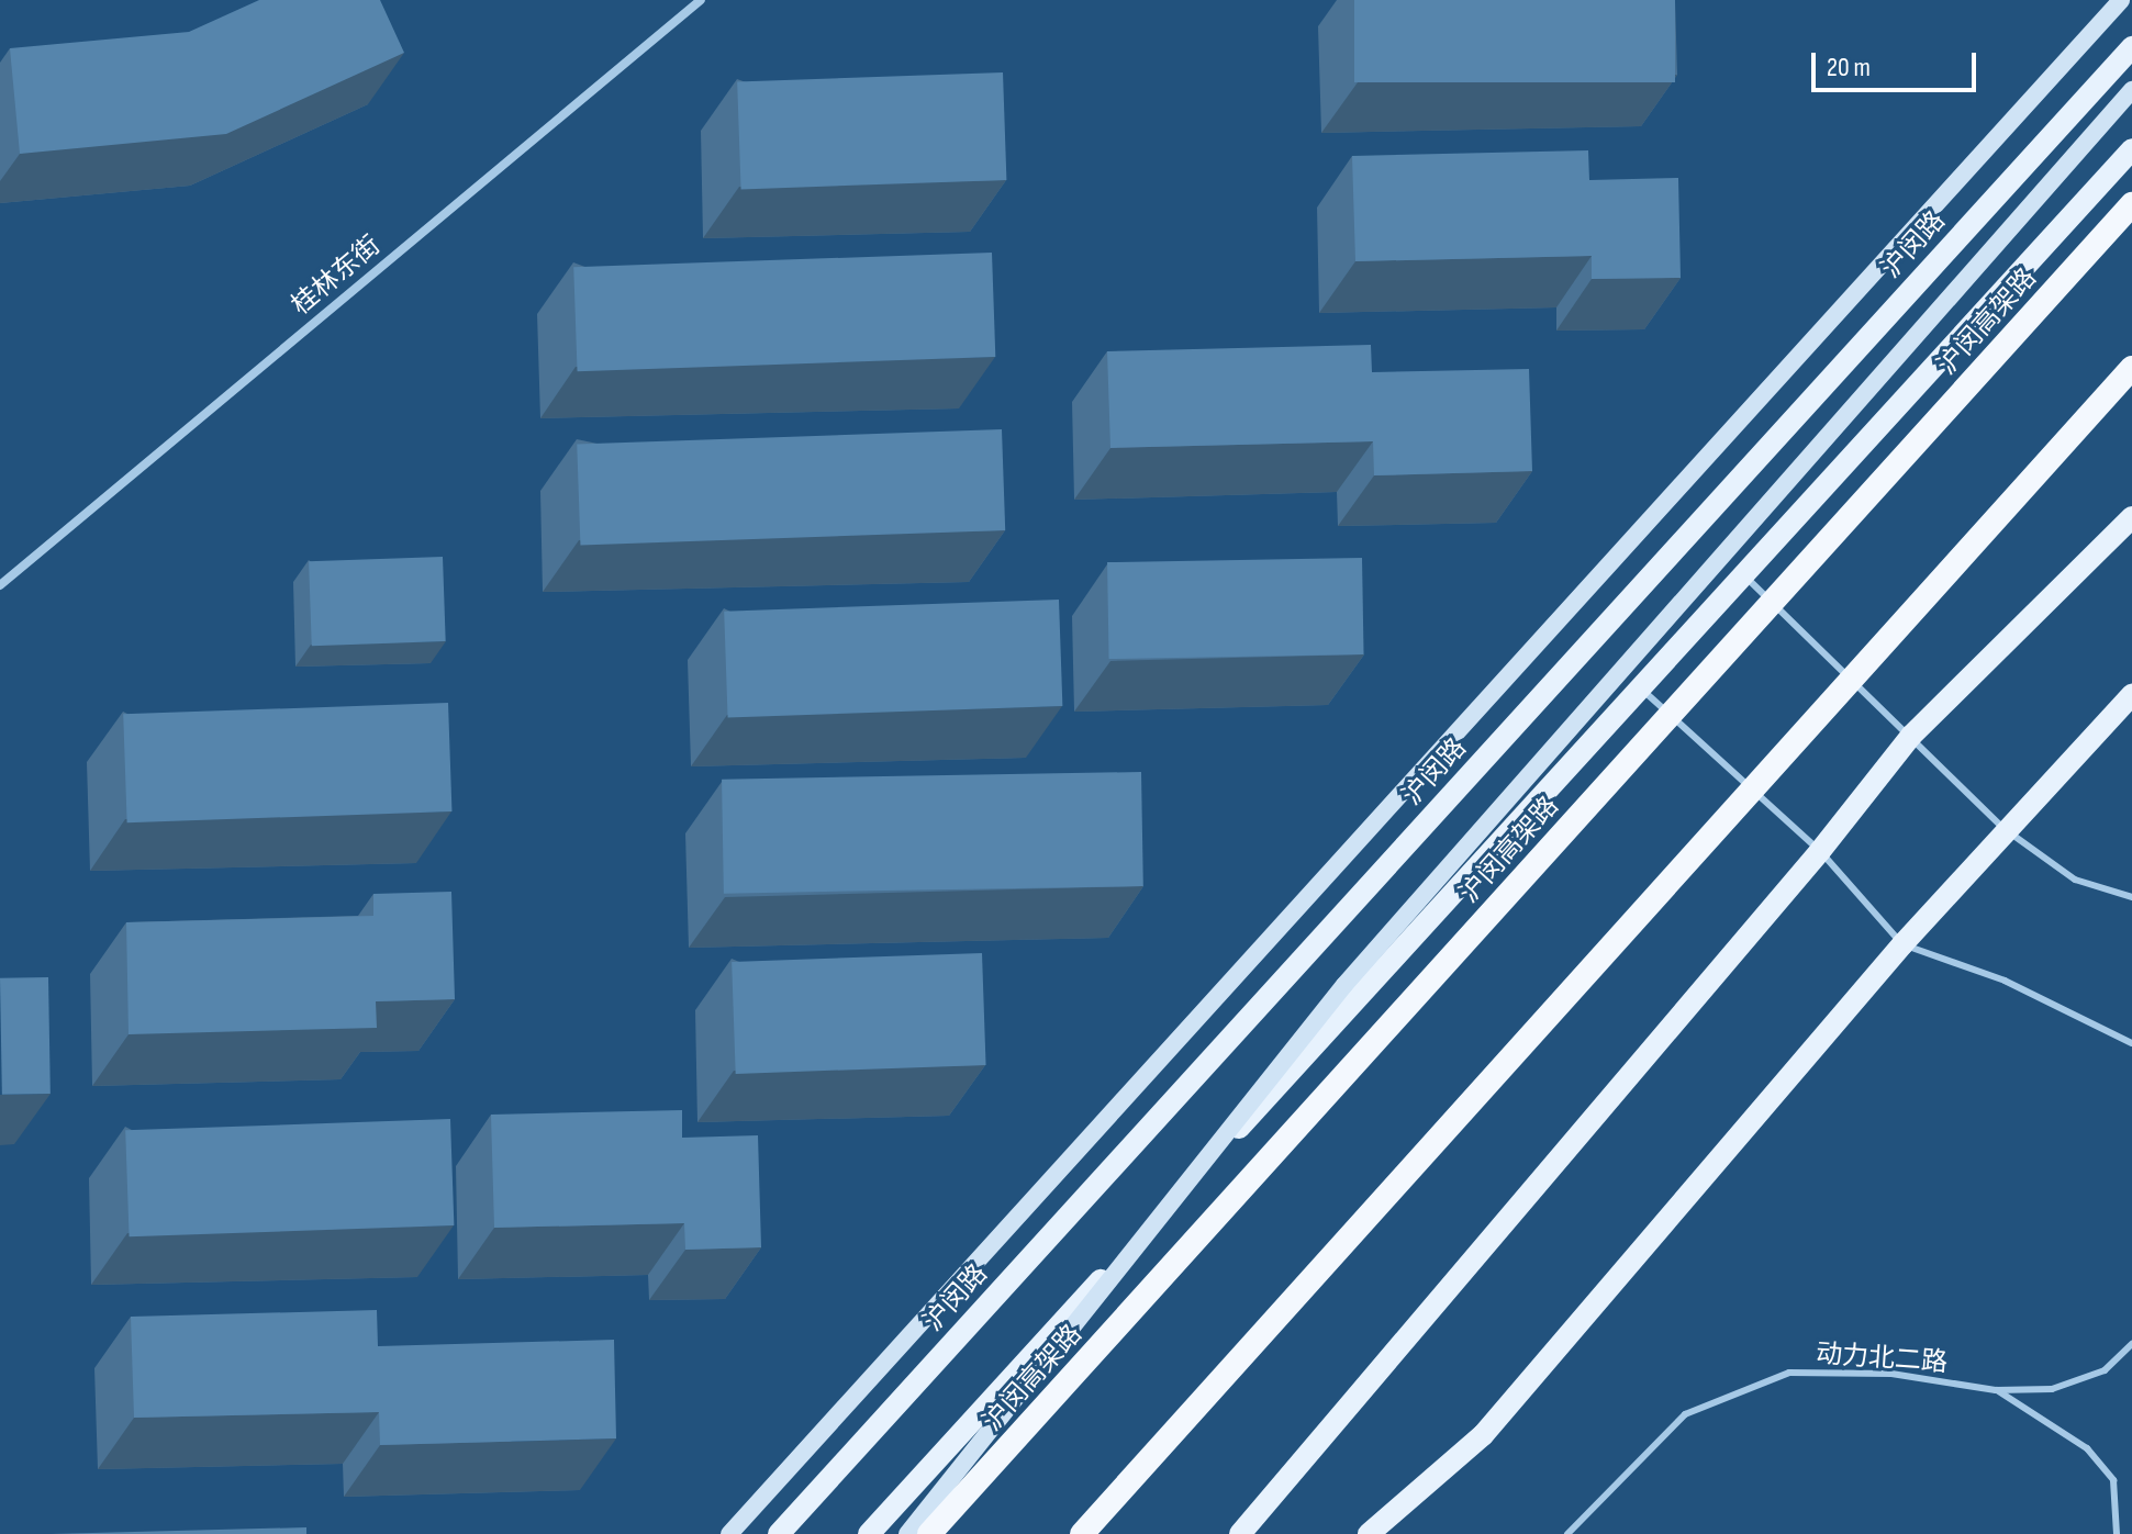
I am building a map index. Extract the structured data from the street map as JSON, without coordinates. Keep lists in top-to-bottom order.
{
  "streets": {
    "highway": ["沪闵高架路"],
    "main road": ["沪闵路"],
    "street": ["桂林东街"],
    "lane": ["动力北二路"]
  },
  "scale_bar": "20 m"
}
